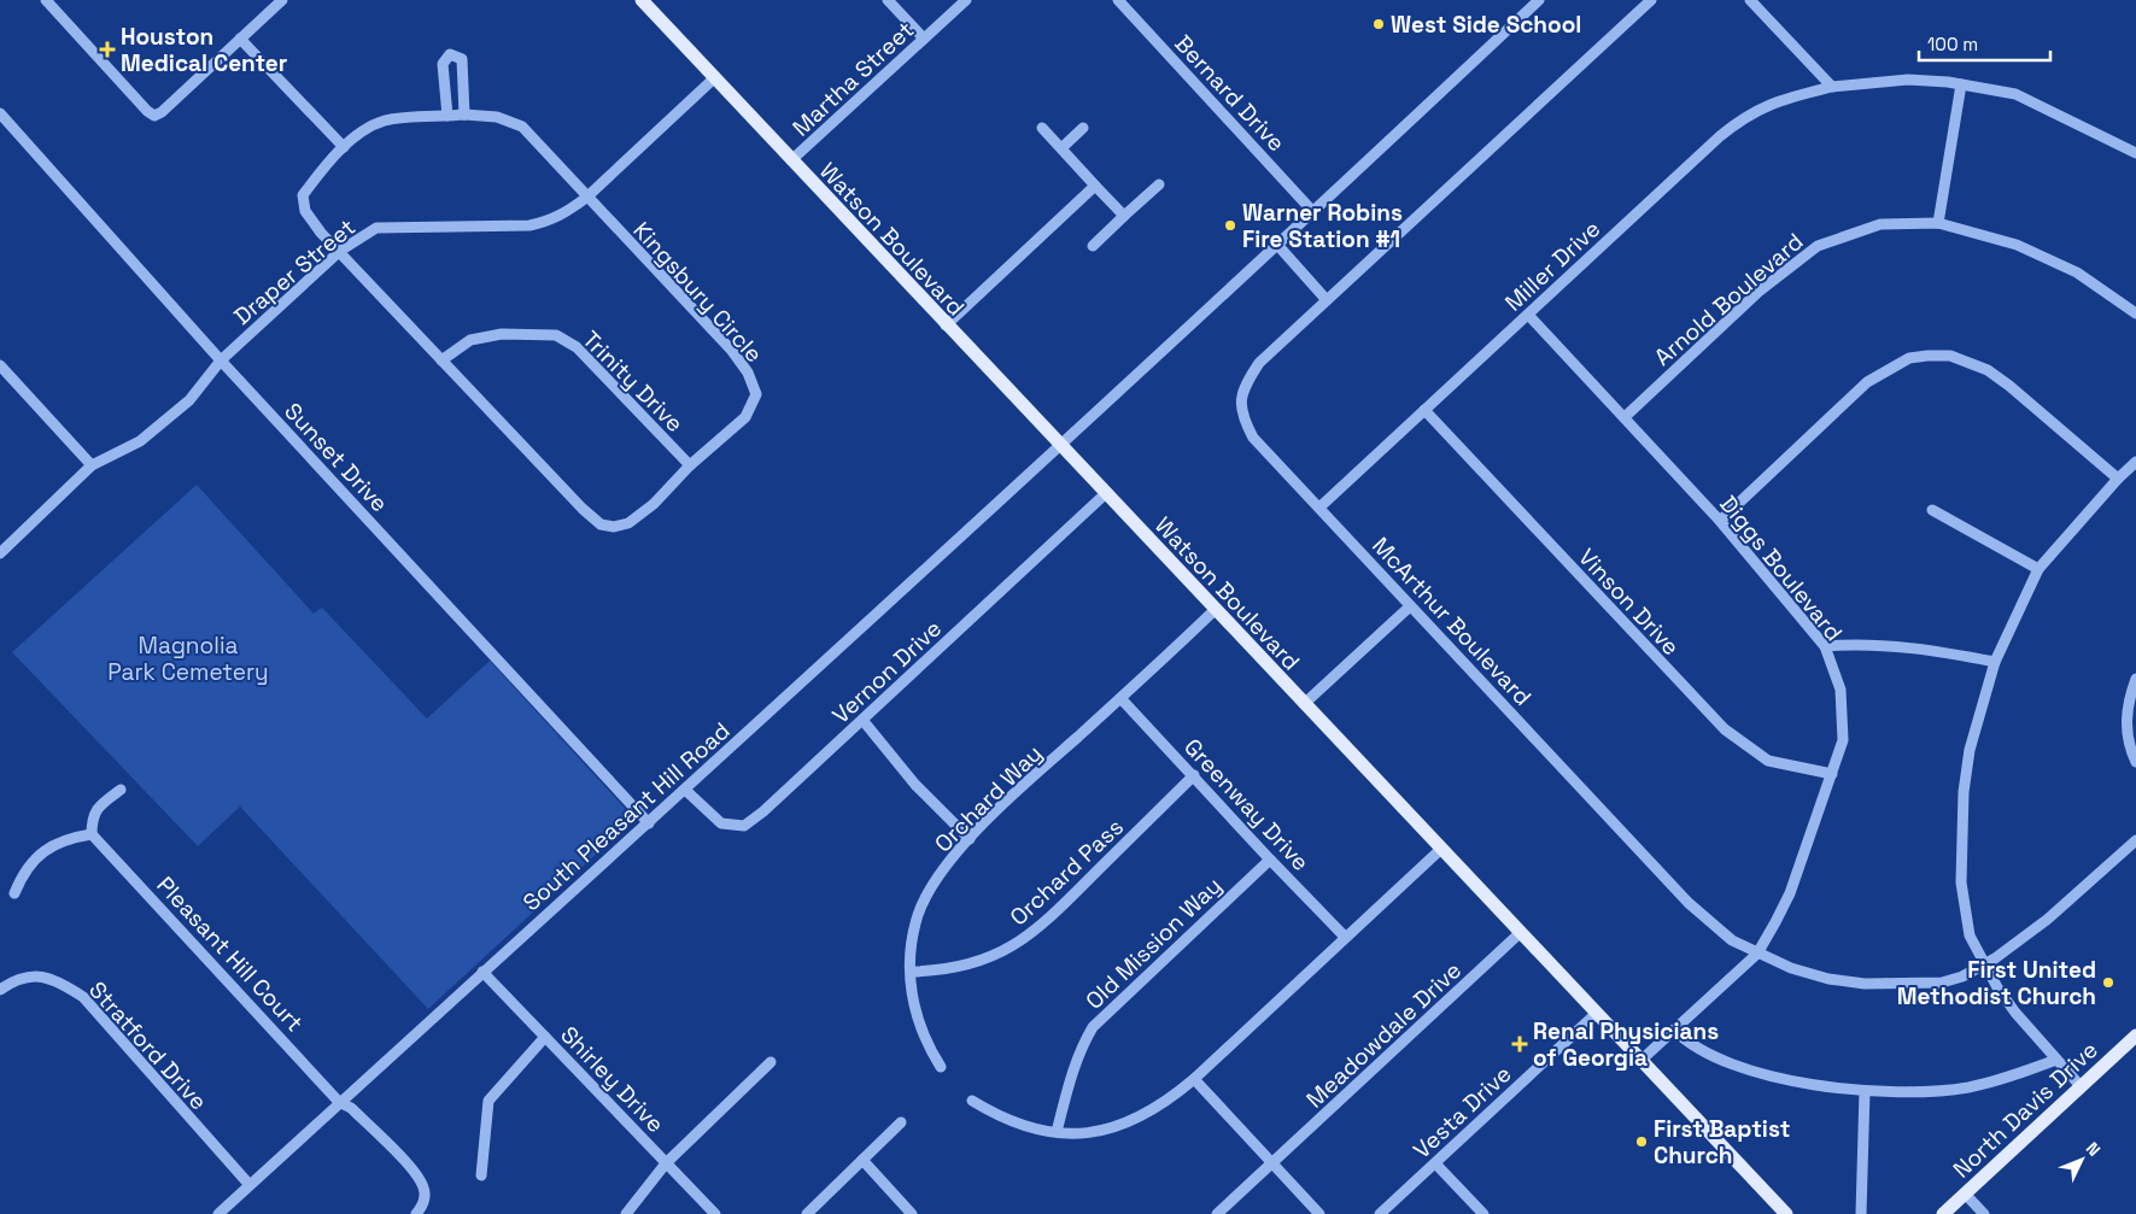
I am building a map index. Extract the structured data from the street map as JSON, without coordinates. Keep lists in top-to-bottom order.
{
  "streets": {
    "main road": ["Watson Boulevard", "North Davis Drive"],
    "street": [
      "Martha Street",
      "Bernard Drive",
      "Miller Drive",
      "Draper Street",
      "Kingsbury Circle",
      "Arnold Boulevard",
      "Trinity Drive",
      "Sunset Drive",
      "Diggs Boulevard",
      "Vinson Drive",
      "McArthur Boulevard",
      "Vernon Drive",
      "Orchard Way",
      "Greenway Drive",
      "South Pleasant Hill Road",
      "Orchard Pass",
      "Old Mission Way",
      "Pleasant Hill Court",
      "Meadowdale Drive",
      "Stratford Drive",
      "Shirley Drive",
      "Vesta Drive"
    ]
  },
  "crossings": [
    ["Martha Street", "Watson Boulevard"],
    ["Bernard Drive", "South Pleasant Hill Road"],
    ["Watson Boulevard", "Draper Street"],
    ["Watson Boulevard", "Diggs Boulevard"],
    ["Watson Boulevard", "Vernon Drive"],
    ["Watson Boulevard", "Orchard Way"],
    ["Watson Boulevard", "South Pleasant Hill Road"],
    ["Watson Boulevard", "Meadowdale Drive"],
    ["Watson Boulevard", "Vesta Drive"],
    ["Miller Drive", "Diggs Boulevard"],
    ["Miller Drive", "Vinson Drive"],
    ["Miller Drive", "McArthur Boulevard"],
    ["Draper Street", "Kingsbury Circle"],
    ["Draper Street", "Sunset Drive"],
    ["Kingsbury Circle", "Trinity Drive"],
    ["Arnold Boulevard", "Diggs Boulevard"],
    ["Sunset Drive", "South Pleasant Hill Road"],
    ["Diggs Boulevard", "Vinson Drive"],
    ["Diggs Boulevard", "McArthur Boulevard"],
    ["Vernon Drive", "South Pleasant Hill Road"],
    ["Orchard Way", "Greenway Drive"],
    ["Orchard Way", "Orchard Pass"],
    ["Greenway Drive", "Orchard Pass"],
    ["Greenway Drive", "Old Mission Way"],
    ["South Pleasant Hill Road", "Pleasant Hill Court"],
    ["South Pleasant Hill Road", "Stratford Drive"],
    ["South Pleasant Hill Road", "Shirley Drive"]
  ],
  "parks": ["Magnolia Park Cemetery"],
  "places": {
    "other": [
      "West Side School",
      "Warner Robins Fire Station #1",
      "First United Methodist Church",
      "First Baptist Church"
    ],
    "health": ["Houston Medical Center", "Renal Physicians of Georgia"]
  },
  "scale_bar": "100 m",
  "north": "top right"
}
